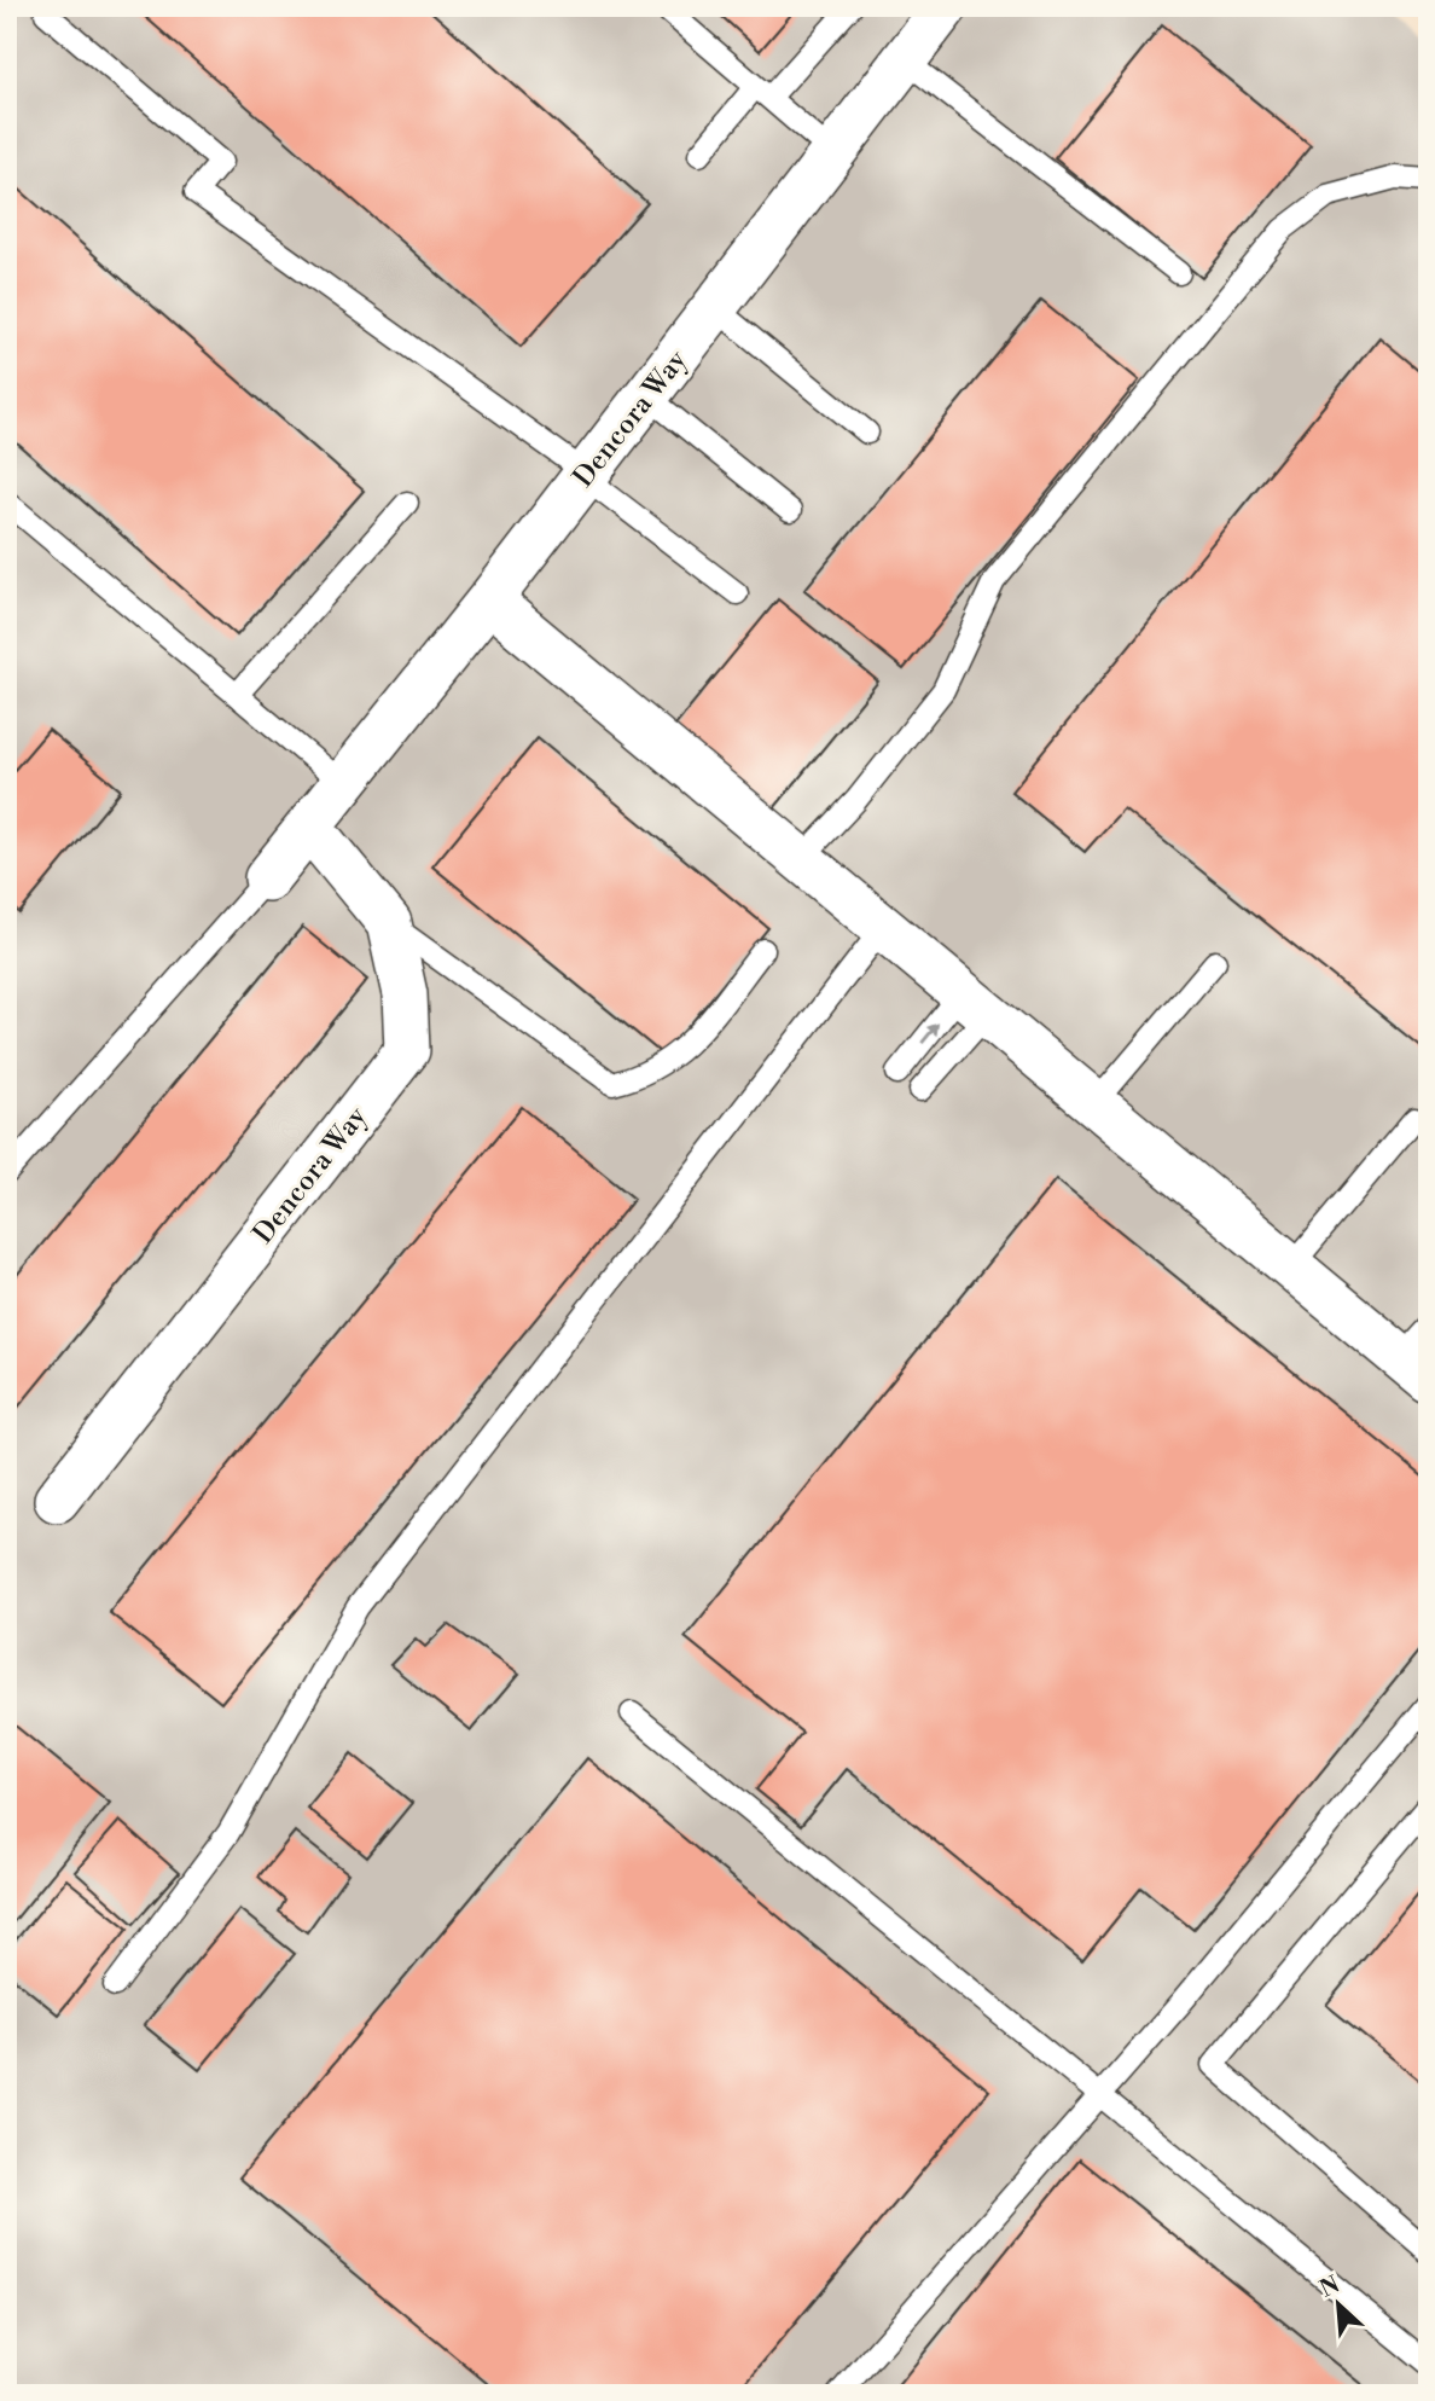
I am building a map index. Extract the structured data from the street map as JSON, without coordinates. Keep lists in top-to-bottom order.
{
  "streets": {
    "street": ["Dencora Way"]
  },
  "north": "top left"
}
